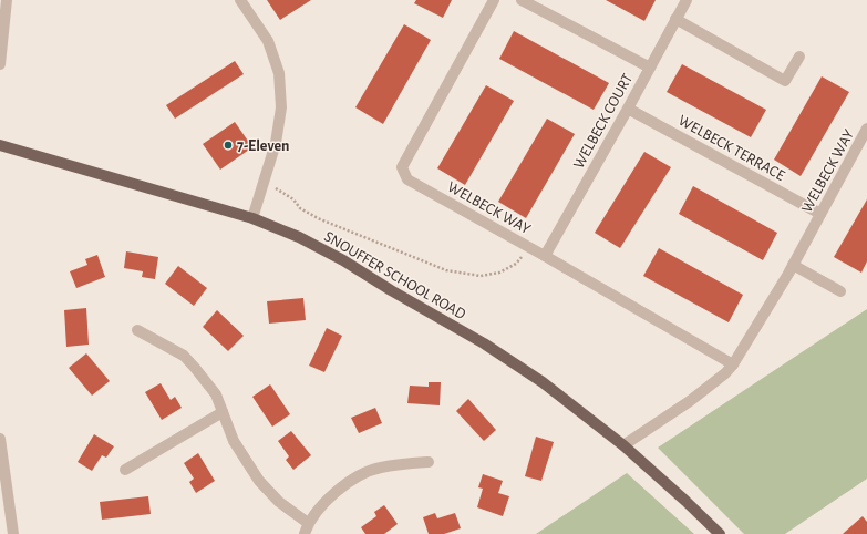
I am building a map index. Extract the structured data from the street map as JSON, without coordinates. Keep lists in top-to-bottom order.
{
  "streets": {
    "main road": ["SNOUFFER SCHOOL ROAD"],
    "street": ["WELBECK COURT", "WELBECK TERRACE", "WELBECK WAY"]
  },
  "crossings": [
    ["WELBECK COURT", "WELBECK TERRACE"],
    ["WELBECK COURT", "WELBECK WAY"],
    ["WELBECK TERRACE", "WELBECK WAY"],
    ["WELBECK WAY", "SNOUFFER SCHOOL ROAD"]
  ],
  "places": ["7-Eleven"]
}
